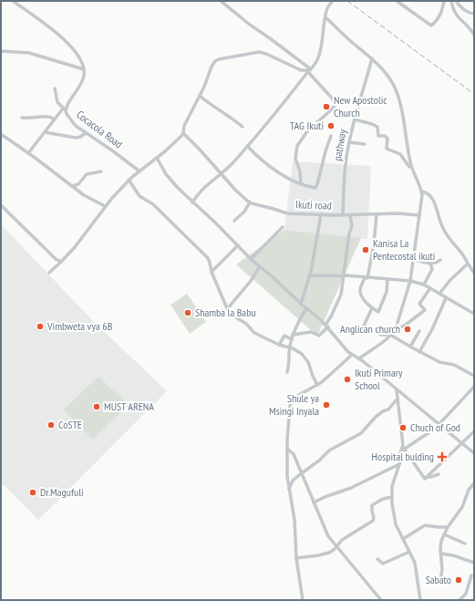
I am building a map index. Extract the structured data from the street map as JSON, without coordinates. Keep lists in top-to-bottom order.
{
  "streets": {
    "street": ["Cocacola Road", "pathway", "Ikuti road"]
  },
  "crossings": [
    ["pathway", "Ikuti road"]
  ],
  "places": {
    "other": [
      "New Apostolic Church",
      "TAG Ikuti",
      "Kanisa La Pentecostal ikuti",
      "Shamba la Babu",
      "Vimbweta vya 6B",
      "Anglican church",
      "Ikuti Primary School",
      "Shule ya Msingi Inyala",
      "MUST ARENA",
      "CoSTE",
      "Chuch of God",
      "Dr.Magufuli",
      "Sabato"
    ],
    "health": ["Hospital bulding"]
  }
}
